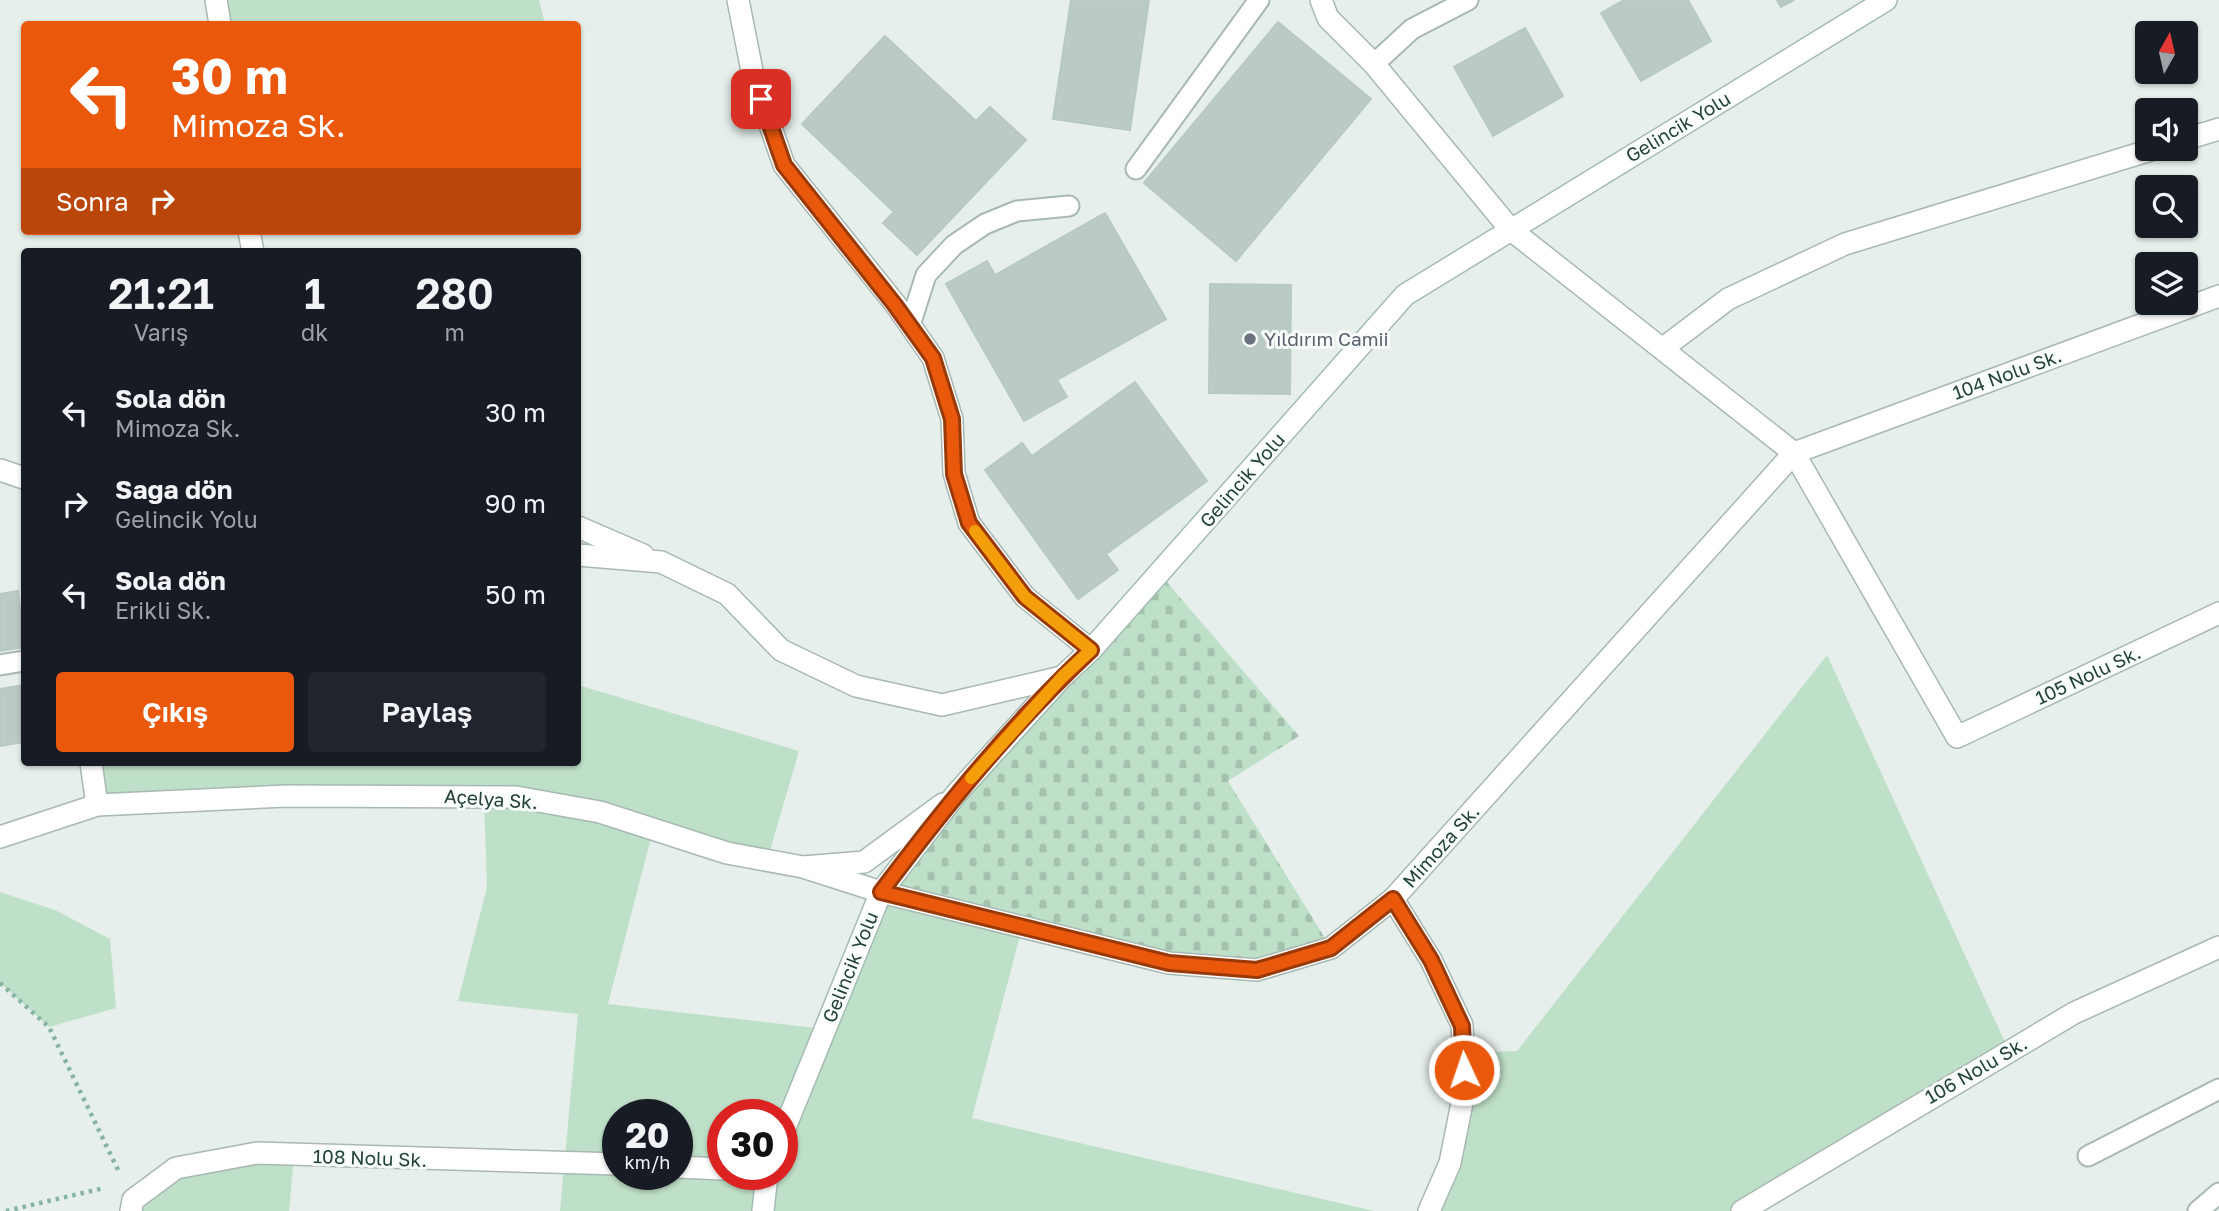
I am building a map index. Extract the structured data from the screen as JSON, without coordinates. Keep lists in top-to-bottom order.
{
  "streets": {
    "street": [
      "Gelincik Yolu",
      "104 Nolu Sk.",
      "105 Nolu Sk.",
      "Açelya Sk.",
      "Mimoza Sk.",
      "106 Nolu Sk.",
      "108 Nolu Sk."
    ]
  },
  "crossings": [
    ["Gelincik Yolu", "Açelya Sk."],
    ["Gelincik Yolu", "Mimoza Sk."],
    ["104 Nolu Sk.", "105 Nolu Sk."],
    ["104 Nolu Sk.", "Mimoza Sk."],
    ["105 Nolu Sk.", "Mimoza Sk."],
    ["Açelya Sk.", "Mimoza Sk."]
  ],
  "places": ["Yıldırım Camii"],
  "north": "top",
  "page": {
    "turn": ["30 m", "Mimoza Sk."],
    "then": "Sonra",
    "eta": [
      "21:21",
      "Varış",
      "1",
      "dk",
      "280",
      "m"
    ],
    "list": [
      {
        "name": "Sola dön",
        "note": "Mimoza Sk.",
        "value": "30 m"
      },
      {
        "name": "Sağa dön",
        "note": "Gelincik Yolu",
        "value": "90 m"
      },
      {
        "name": "Sola dön",
        "note": "Erikli Sk.",
        "value": "50 m"
      }
    ],
    "buttons": ["Çıkış", "Paylaş"],
    "speed": "20 km/h",
    "limit": "30"
  }
}
